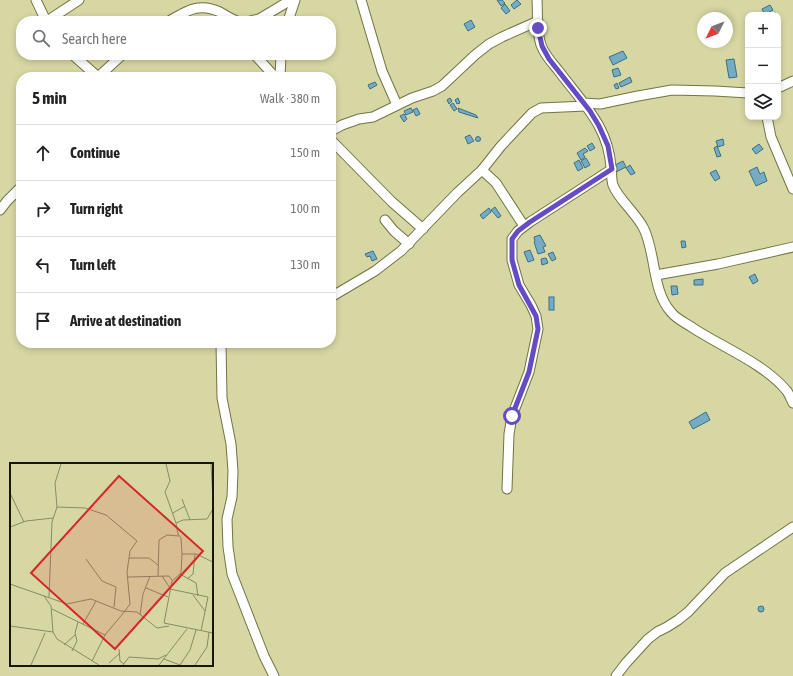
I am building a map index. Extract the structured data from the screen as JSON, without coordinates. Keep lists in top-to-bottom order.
{
  "north": "bottom left",
  "page": {
    "map_buttons": ["+", "−"],
    "search": "Search here",
    "heading": ["5 min", "Walk · 380 m"],
    "list": [
      ["Continue", "150 m"],
      ["Turn right", "100 m"],
      ["Turn left", "130 m"],
      "Arrive at destination"
    ]
  }
}
